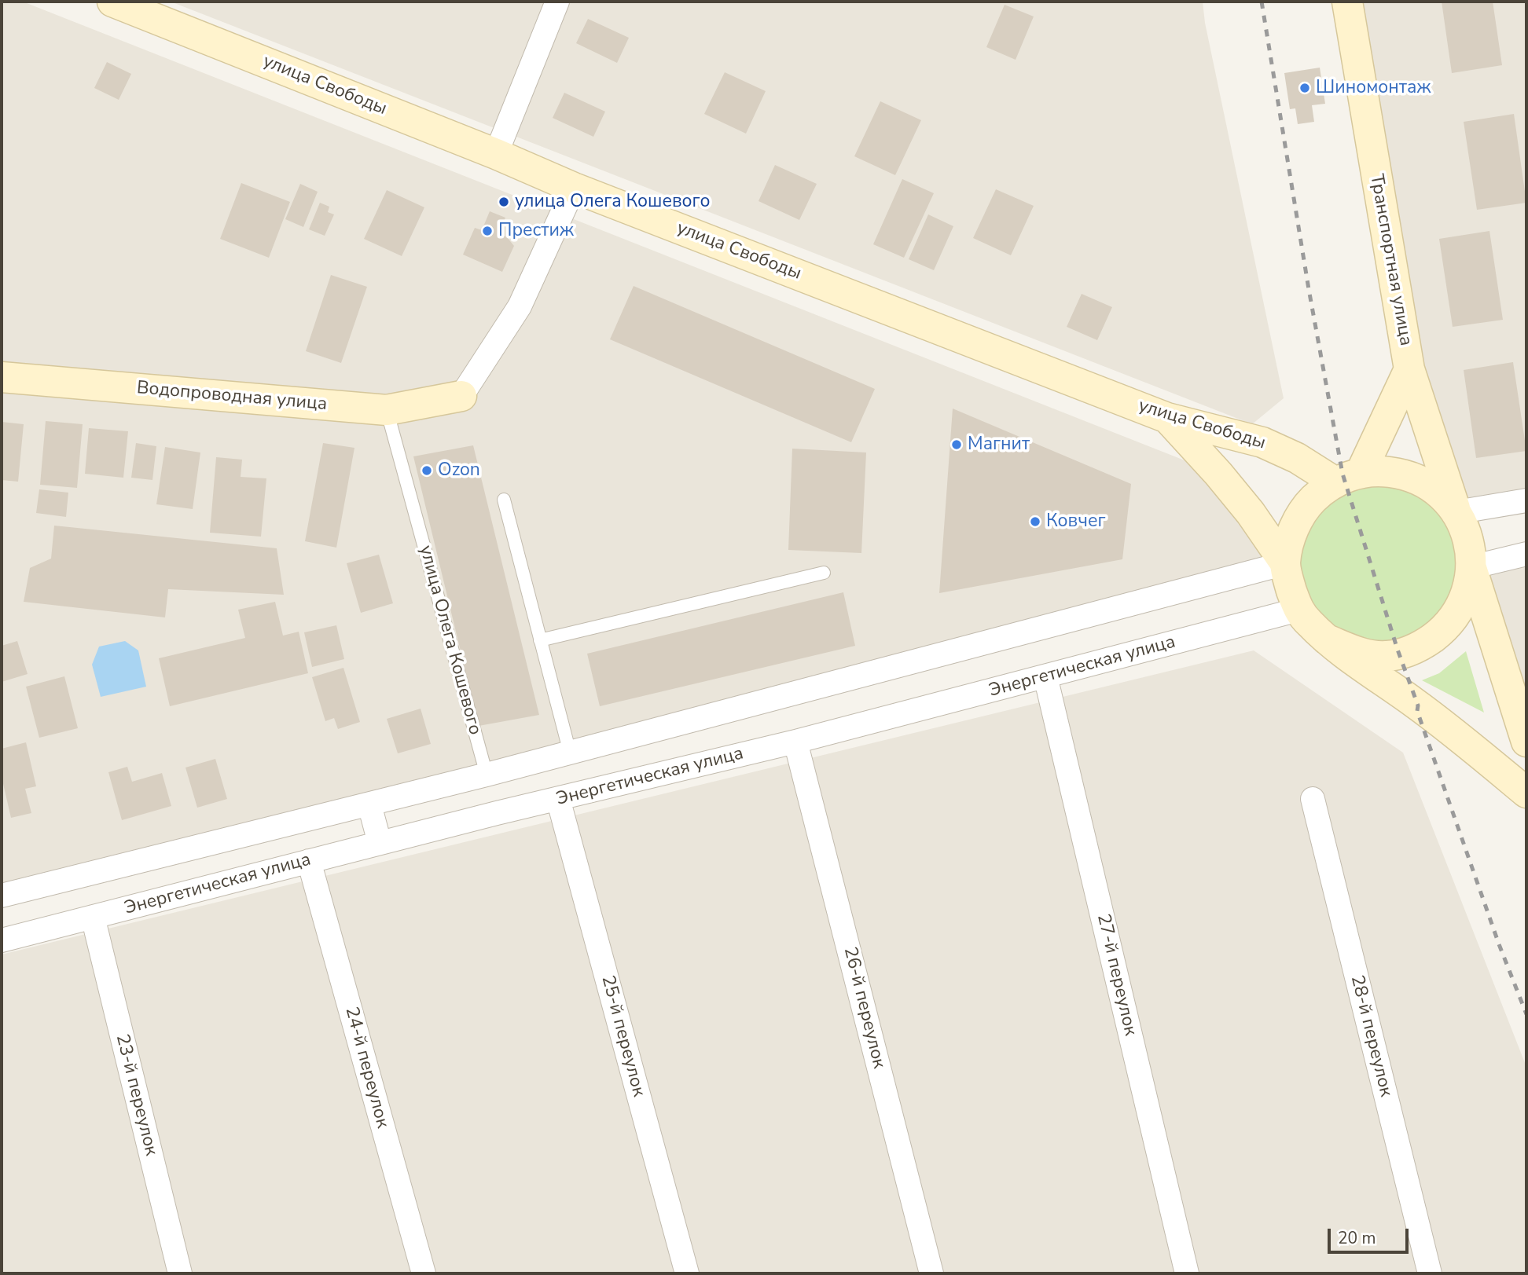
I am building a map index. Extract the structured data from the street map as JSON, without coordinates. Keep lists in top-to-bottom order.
{
  "streets": {
    "main road": ["улица Свободы", "Транспортная улица", "Водопроводная улица"],
    "street": [
      "Энергетическая улица",
      "27-й переулок",
      "26-й переулок",
      "25-й переулок",
      "28-й переулок",
      "24-й переулок",
      "23-й переулок"
    ],
    "lane": ["улица Олега Кошевого"]
  },
  "crossings": [
    ["улица Свободы", "Транспортная улица"],
    ["улица Свободы", "Энергетическая улица"],
    ["Транспортная улица", "Энергетическая улица"],
    ["Водопроводная улица", "улица Олега Кошевого"],
    ["Энергетическая улица", "27-й переулок"],
    ["Энергетическая улица", "26-й переулок"],
    ["Энергетическая улица", "25-й переулок"],
    ["Энергетическая улица", "24-й переулок"],
    ["Энергетическая улица", "23-й переулок"]
  ],
  "places": [
    "Шиномонтаж",
    "улица Олега Кошевого",
    "Престиж",
    "Магнит",
    "Ozon",
    "Ковчег"
  ],
  "scale_bar": "20 m"
}
